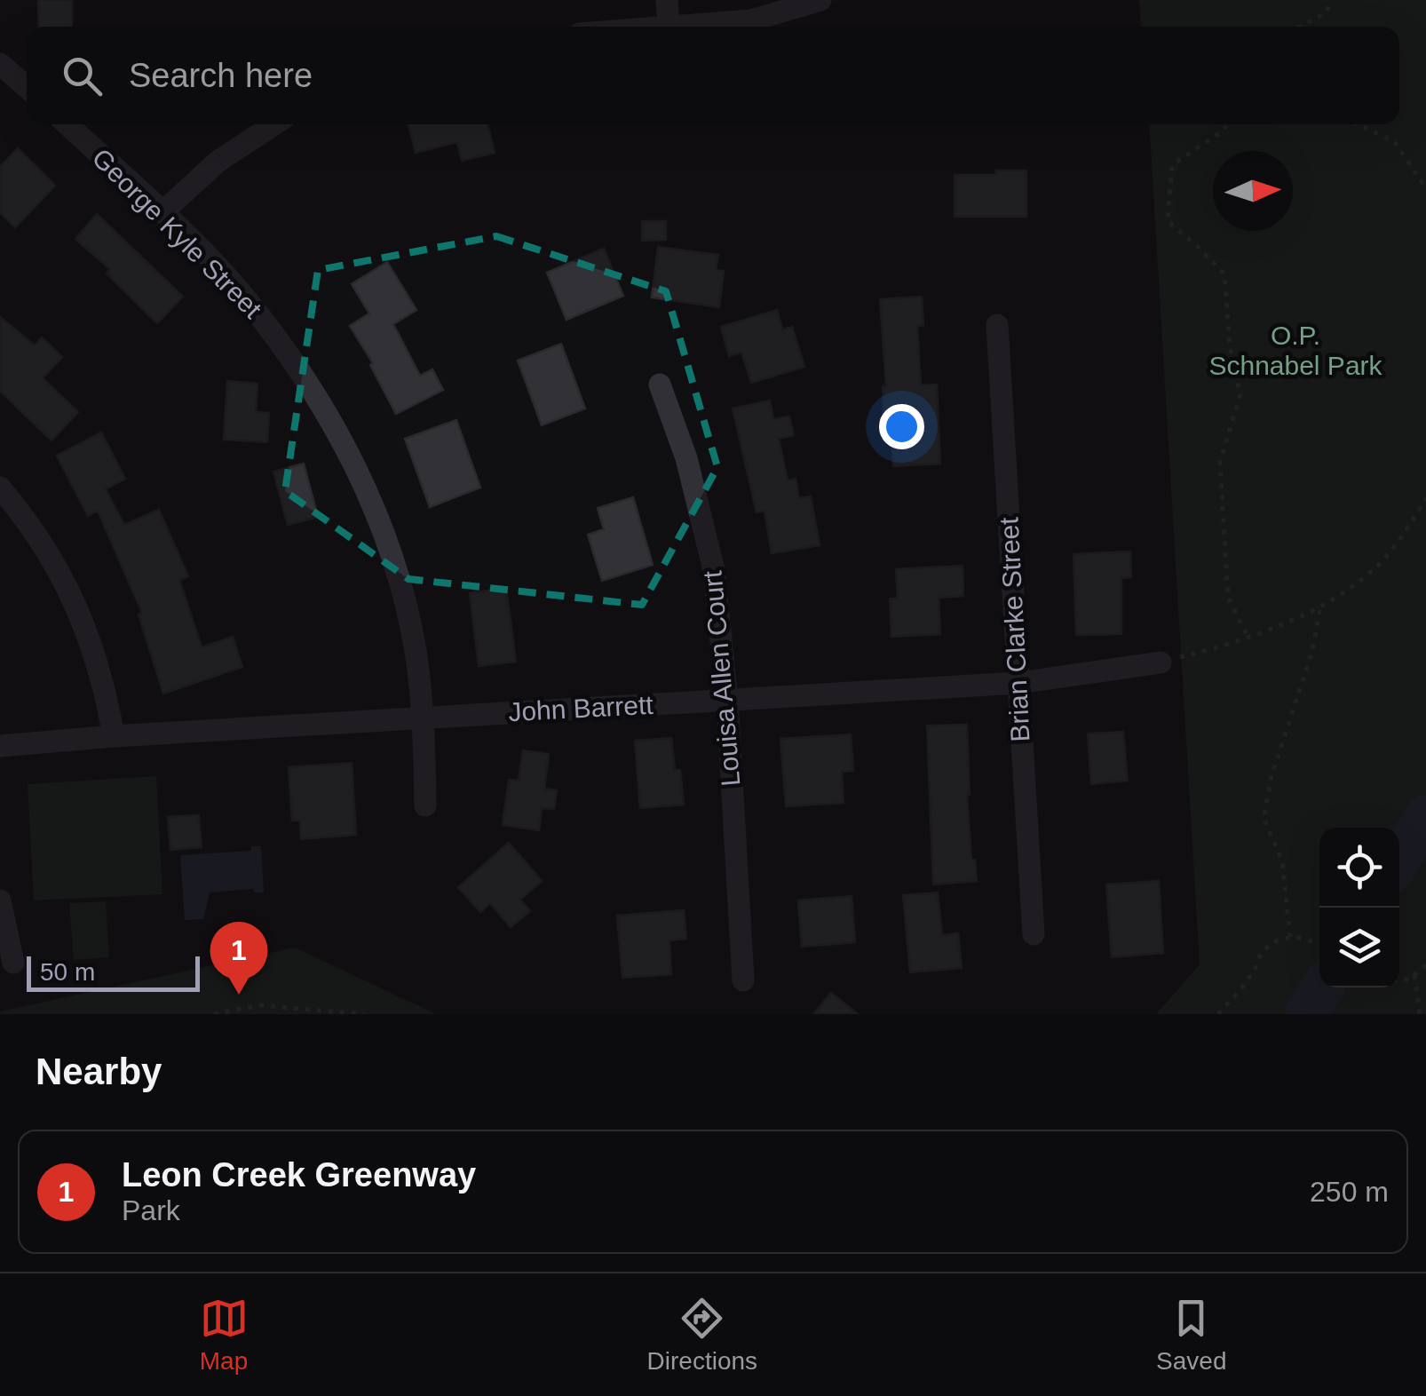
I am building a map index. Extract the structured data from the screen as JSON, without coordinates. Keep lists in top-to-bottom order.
{
  "streets": {
    "street": [
      "George Kyle Street",
      "Brian Clarke Street",
      "Louisa Allen Court",
      "John Barrett"
    ]
  },
  "crossings": [
    ["George Kyle Street", "John Barrett"],
    ["Brian Clarke Street", "John Barrett"],
    ["Louisa Allen Court", "John Barrett"]
  ],
  "parks": ["O.P. Schnabel Park"],
  "scale_bar": "50 m",
  "north": "right",
  "page": {
    "search": "Search here",
    "pins": "1",
    "scale": "50 m",
    "heading": "Nearby",
    "list": [
      {
        "mark": "1",
        "name": "Leon Creek Greenway",
        "note": "Park",
        "value": "250 m"
      }
    ],
    "nav": ["Map", "Directions", "Saved"]
  }
}
